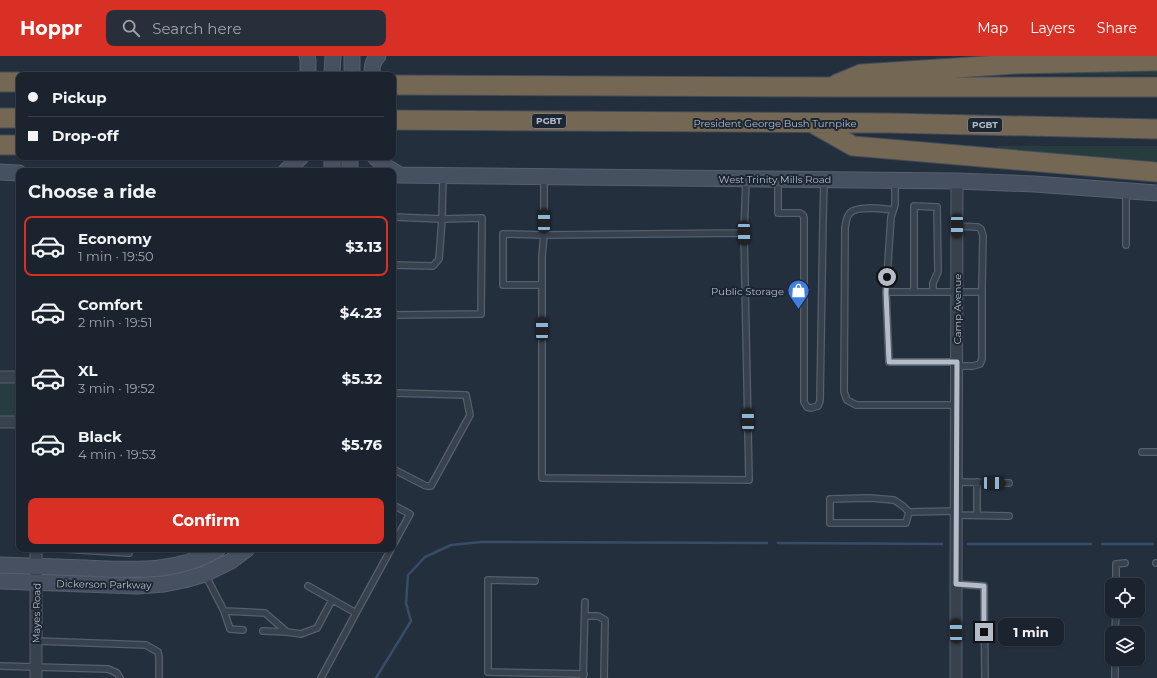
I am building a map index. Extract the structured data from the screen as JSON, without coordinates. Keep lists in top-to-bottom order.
{
  "streets": {
    "highway": ["PGBT", "President George Bush Turnpike"],
    "main road": ["West Trinity Mills Road", "Dickerson Parkway"],
    "street": ["Camp Avenue", "Mayes Road"]
  },
  "crossings": [
    ["West Trinity Mills Road", "Camp Avenue"],
    ["Dickerson Parkway", "Mayes Road"]
  ],
  "places": {
    "shop": ["Public Storage"]
  },
  "page": {
    "header": "Hoppr",
    "search": "Search here",
    "nav": ["Map", "Layers", "Share"],
    "banner": ["Pickup", "Drop-off"],
    "heading": "Choose a ride",
    "list": [
      {
        "name": "Economy",
        "note": "1 min · 19:50",
        "value": "$3.13"
      },
      {
        "name": "Comfort",
        "note": "2 min · 19:51",
        "value": "$4.23"
      },
      {
        "name": "XL",
        "note": "3 min · 19:52",
        "value": "$5.32"
      },
      {
        "name": "Black",
        "note": "4 min · 19:53",
        "value": "$5.76"
      }
    ],
    "buttons": "Confirm",
    "bubble": "1 min"
  }
}
